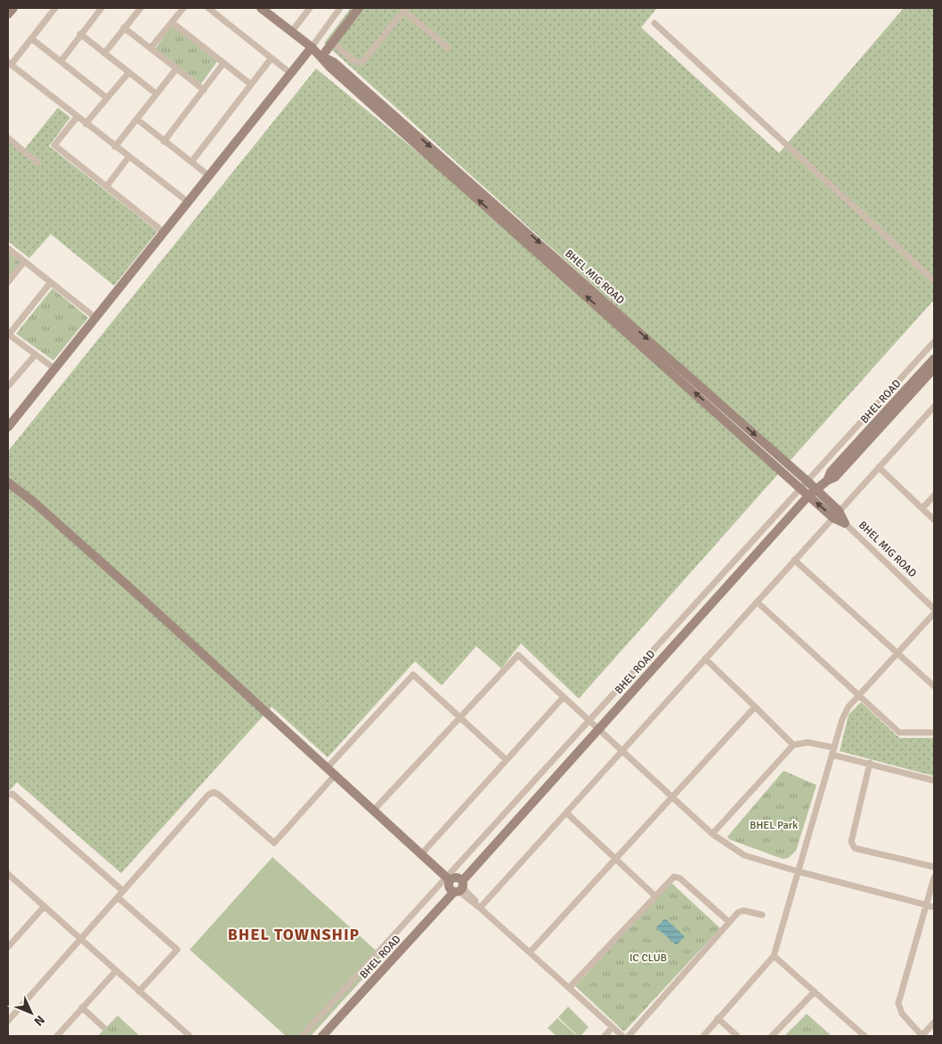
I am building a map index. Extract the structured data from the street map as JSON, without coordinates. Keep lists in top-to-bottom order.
{
  "streets": {
    "street": ["BHEL MIG ROAD", "BHEL ROAD"]
  },
  "crossings": [
    ["BHEL MIG ROAD", "BHEL ROAD"]
  ],
  "districts": ["BHEL TOWNSHIP"],
  "parks": ["BHEL Park", "IC CLUB"],
  "north": "bottom right"
}
